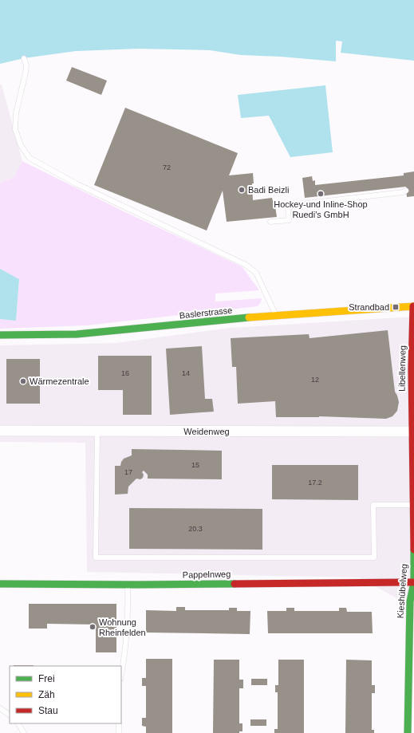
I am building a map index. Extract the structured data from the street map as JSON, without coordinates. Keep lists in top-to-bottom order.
{
  "streets": {
    "street": [
      "Baslerstrasse",
      "Libellenweg",
      "Weidenweg",
      "Pappelnweg",
      "Kieshübelweg"
    ]
  },
  "crossings": [
    ["Baslerstrasse", "Libellenweg"],
    ["Libellenweg", "Weidenweg"],
    ["Libellenweg", "Kieshübelweg"],
    ["Weidenweg", "Kieshübelweg"],
    ["Pappelnweg", "Kieshübelweg"]
  ],
  "places": {
    "other": [
      "Badi Beizli",
      "Hockey-und Inline-Shop Ruedi's GmbH",
      "Wärmezentrale",
      "Wohnung Rheinfelden"
    ],
    "transit": ["Strandbad"]
  },
  "house_numbers": [
    "72",
    "16",
    "14",
    "12",
    "15",
    "17",
    "17.2",
    "20.3"
  ],
  "legend": ["Frei", "Zäh", "Stau"]
}
